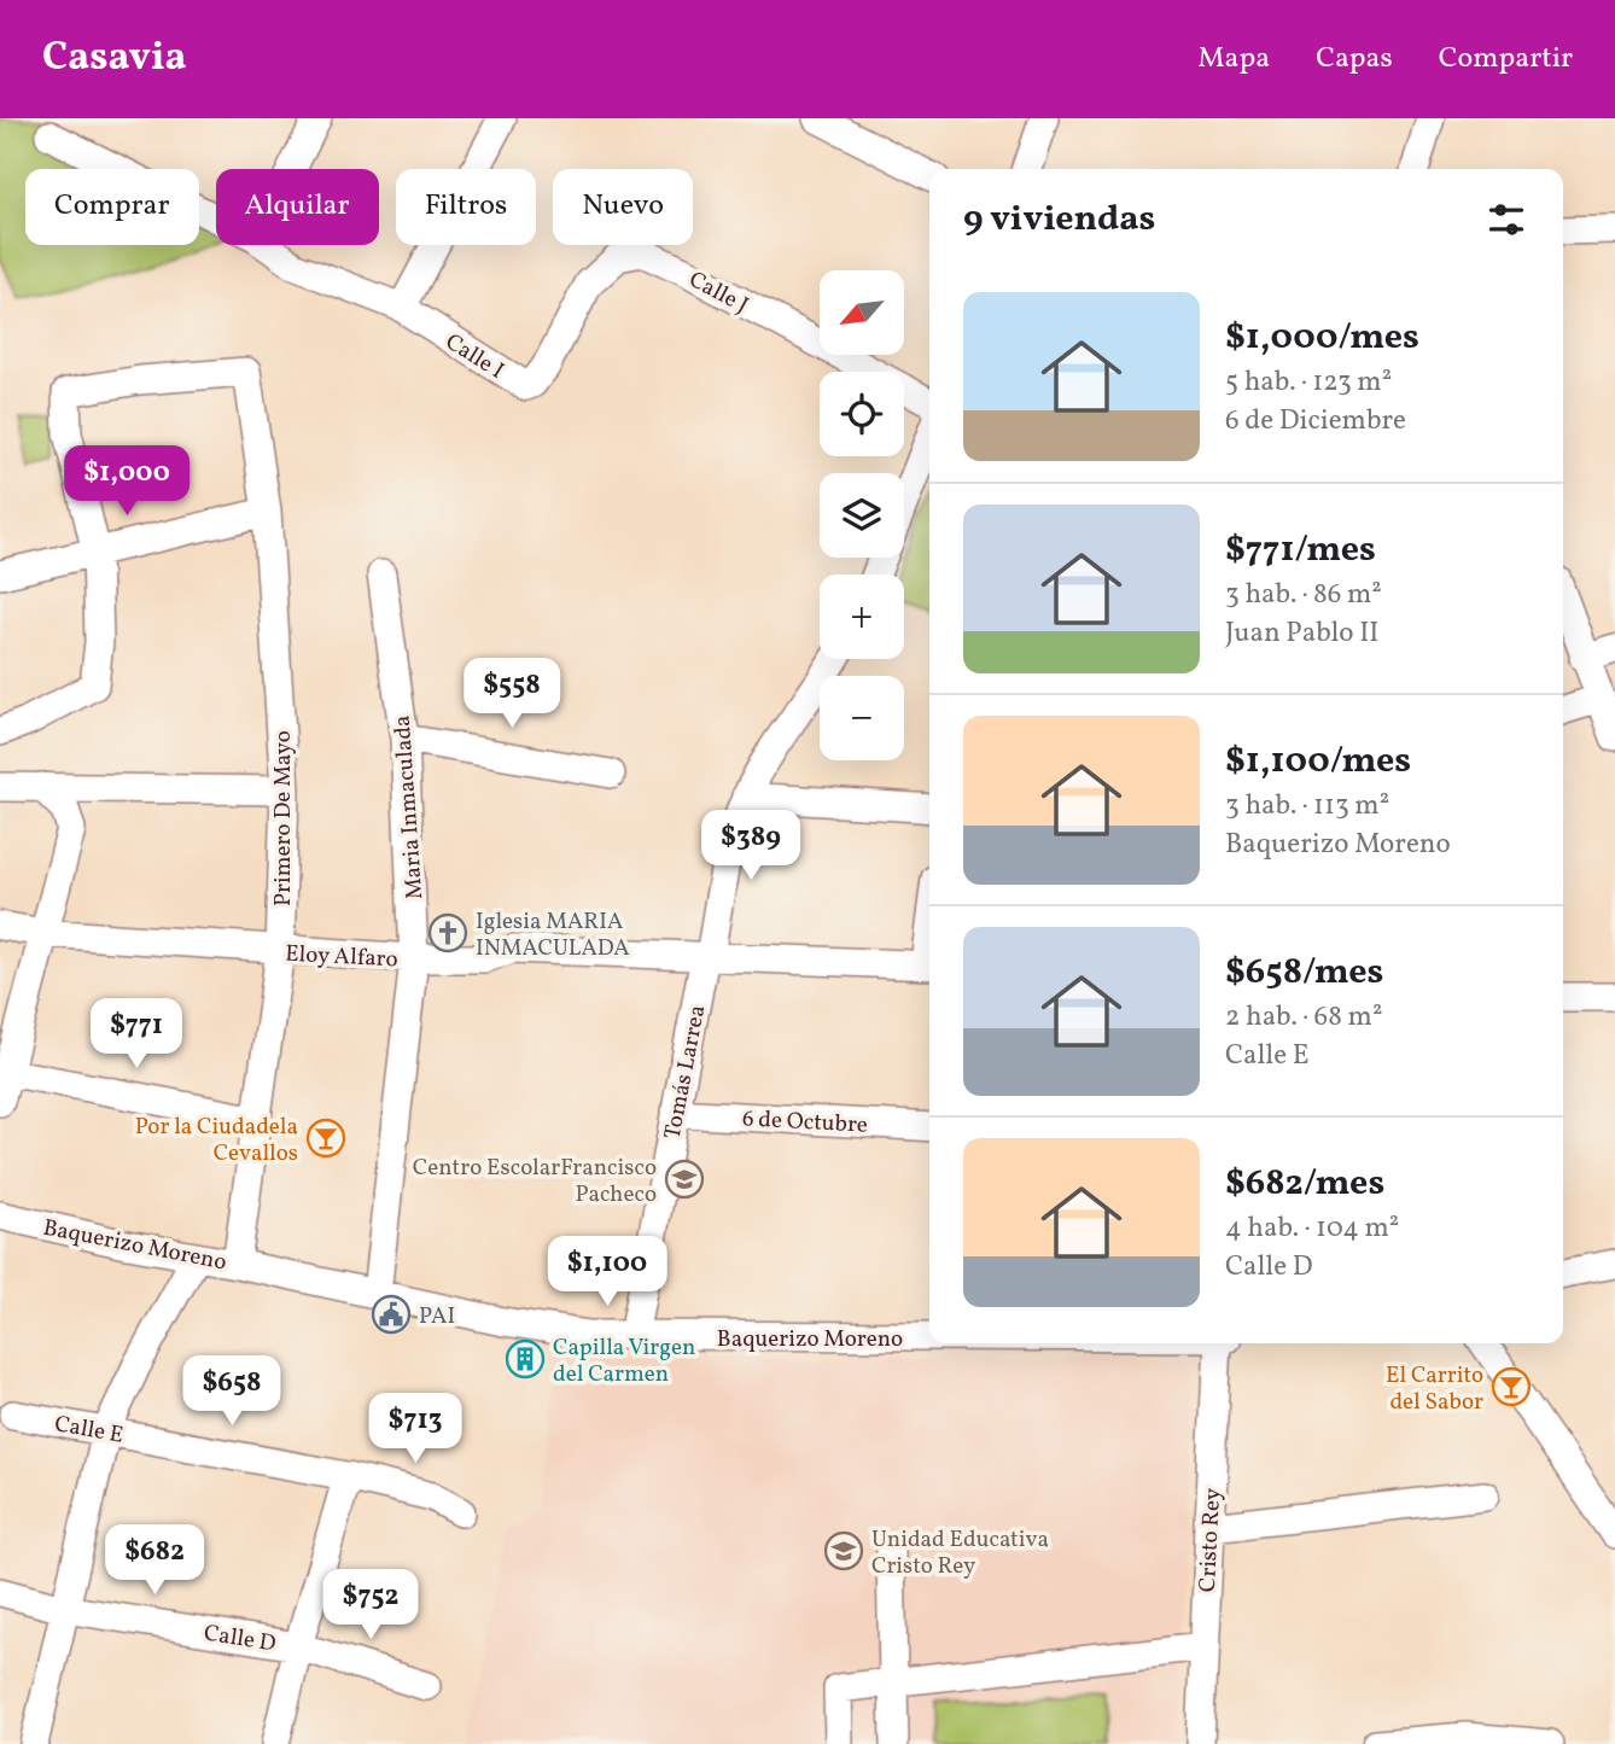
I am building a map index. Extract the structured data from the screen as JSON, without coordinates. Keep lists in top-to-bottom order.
{
  "streets": {
    "street": [
      "Calle J",
      "Calle I",
      "Maria Inmaculada",
      "Primero De Mayo",
      "Eloy Alfaro",
      "Tomás Larrea",
      "6 de Octubre",
      "Baquerizo Moreno",
      "Calle E",
      "Cristo Rey",
      "Calle D"
    ]
  },
  "crossings": [
    ["Calle J", "Calle I"],
    ["Maria Inmaculada", "Eloy Alfaro"],
    ["Maria Inmaculada", "Baquerizo Moreno"],
    ["Primero De Mayo", "Eloy Alfaro"],
    ["Primero De Mayo", "Baquerizo Moreno"],
    ["Eloy Alfaro", "Tomás Larrea"],
    ["Tomás Larrea", "6 de Octubre"],
    ["Tomás Larrea", "Baquerizo Moreno"]
  ],
  "places": {
    "church": ["Iglesia MARIA INMACULADA"],
    "bar": ["Por la Ciudadela Cevallos", "El Carrito del Sabor"],
    "school or university": ["Centro EscolarFrancisco Pacheco", "Unidad Educativa Cristo Rey"],
    "public building": ["PAI"],
    "building": ["Capilla Virgen del Carmen"]
  },
  "north": "bottom left",
  "page": {
    "header": "Casavia",
    "nav": ["Mapa", "Capas", "Compartir"],
    "chip": [
      "Comprar",
      "Alquilar",
      "Filtros",
      "Nuevo"
    ],
    "heading": "9 viviendas",
    "map_buttons": ["+", "−"],
    "list": [
      {
        "name": "$1,000/mes",
        "note": "5 hab. · 123 m² · 6 de Diciembre"
      },
      {
        "name": "$771/mes",
        "note": "3 hab. · 86 m² · Juan Pablo II"
      },
      {
        "name": "$1,100/mes",
        "note": "3 hab. · 113 m² · Baquerizo Moreno"
      },
      {
        "name": "$658/mes",
        "note": "2 hab. · 68 m² · Calle E"
      },
      {
        "name": "$682/mes",
        "note": "4 hab. · 104 m² · Calle D"
      }
    ],
    "price": [
      "$1,000",
      "$558",
      "$389",
      "$771",
      "$1,100",
      "$658",
      "$713",
      "$682",
      "$752"
    ]
  }
}
